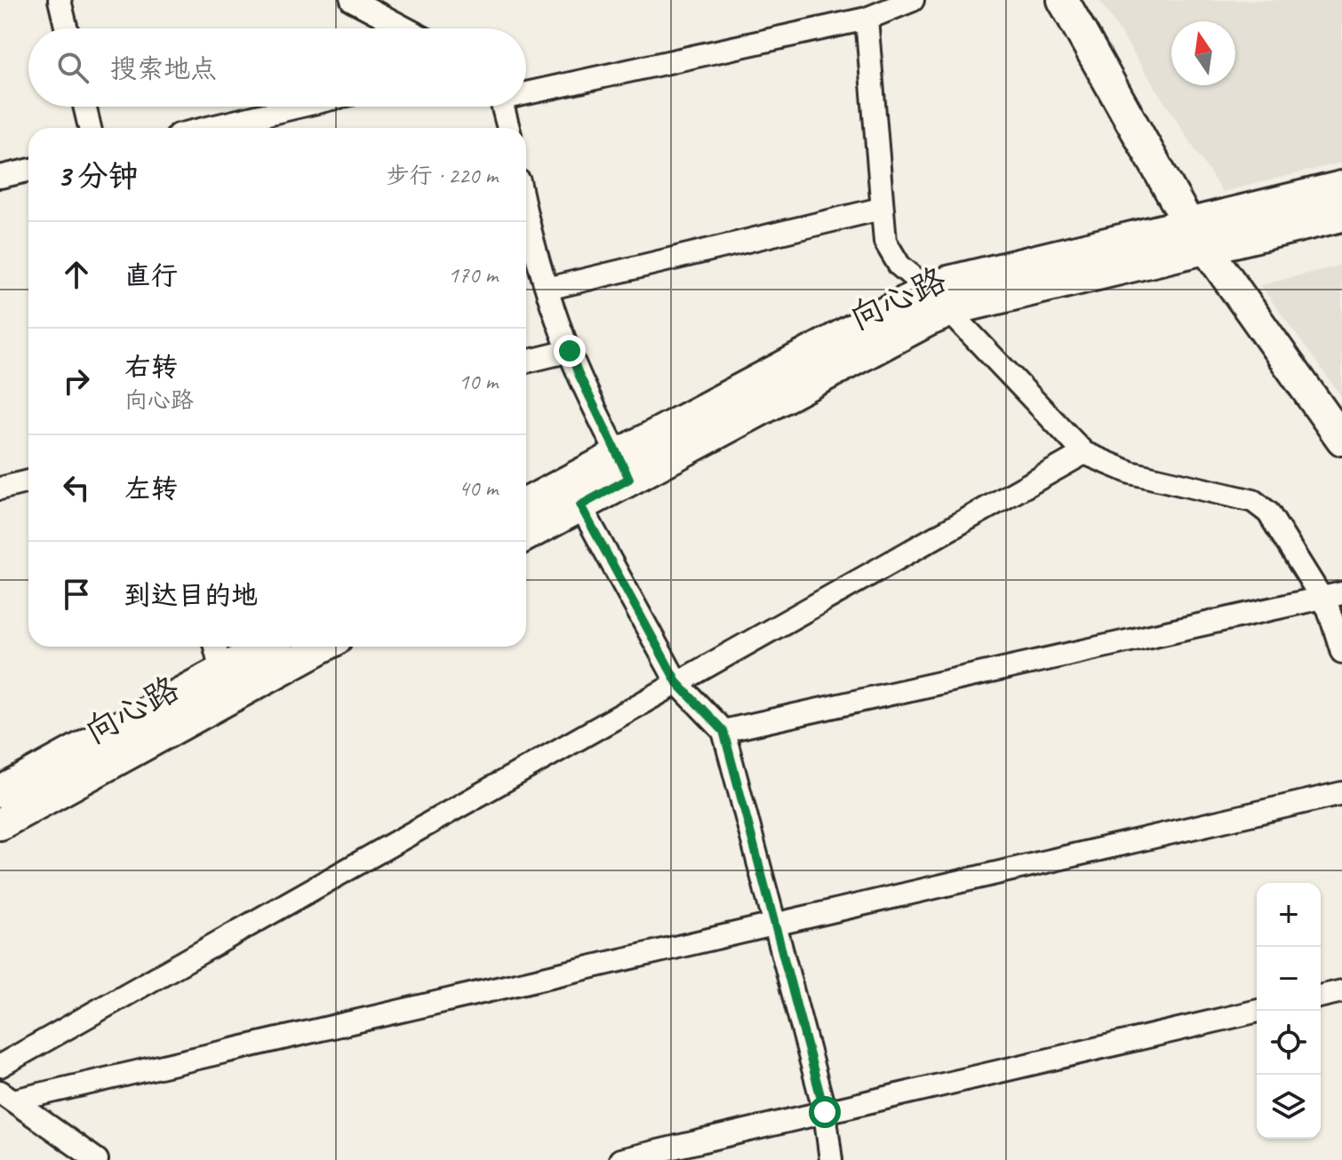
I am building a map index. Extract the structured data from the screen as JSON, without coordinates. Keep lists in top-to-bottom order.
{
  "streets": {
    "main road": ["向心路"]
  },
  "north": "top",
  "page": {
    "search": "搜索地点",
    "heading": ["3 分钟", "步行 · 220 m"],
    "list": [
      ["直行", "170 m"],
      ["右转", "向心路", "10 m"],
      ["左转", "40 m"],
      "到达目的地"
    ],
    "map_buttons": ["+", "−"]
  }
}
